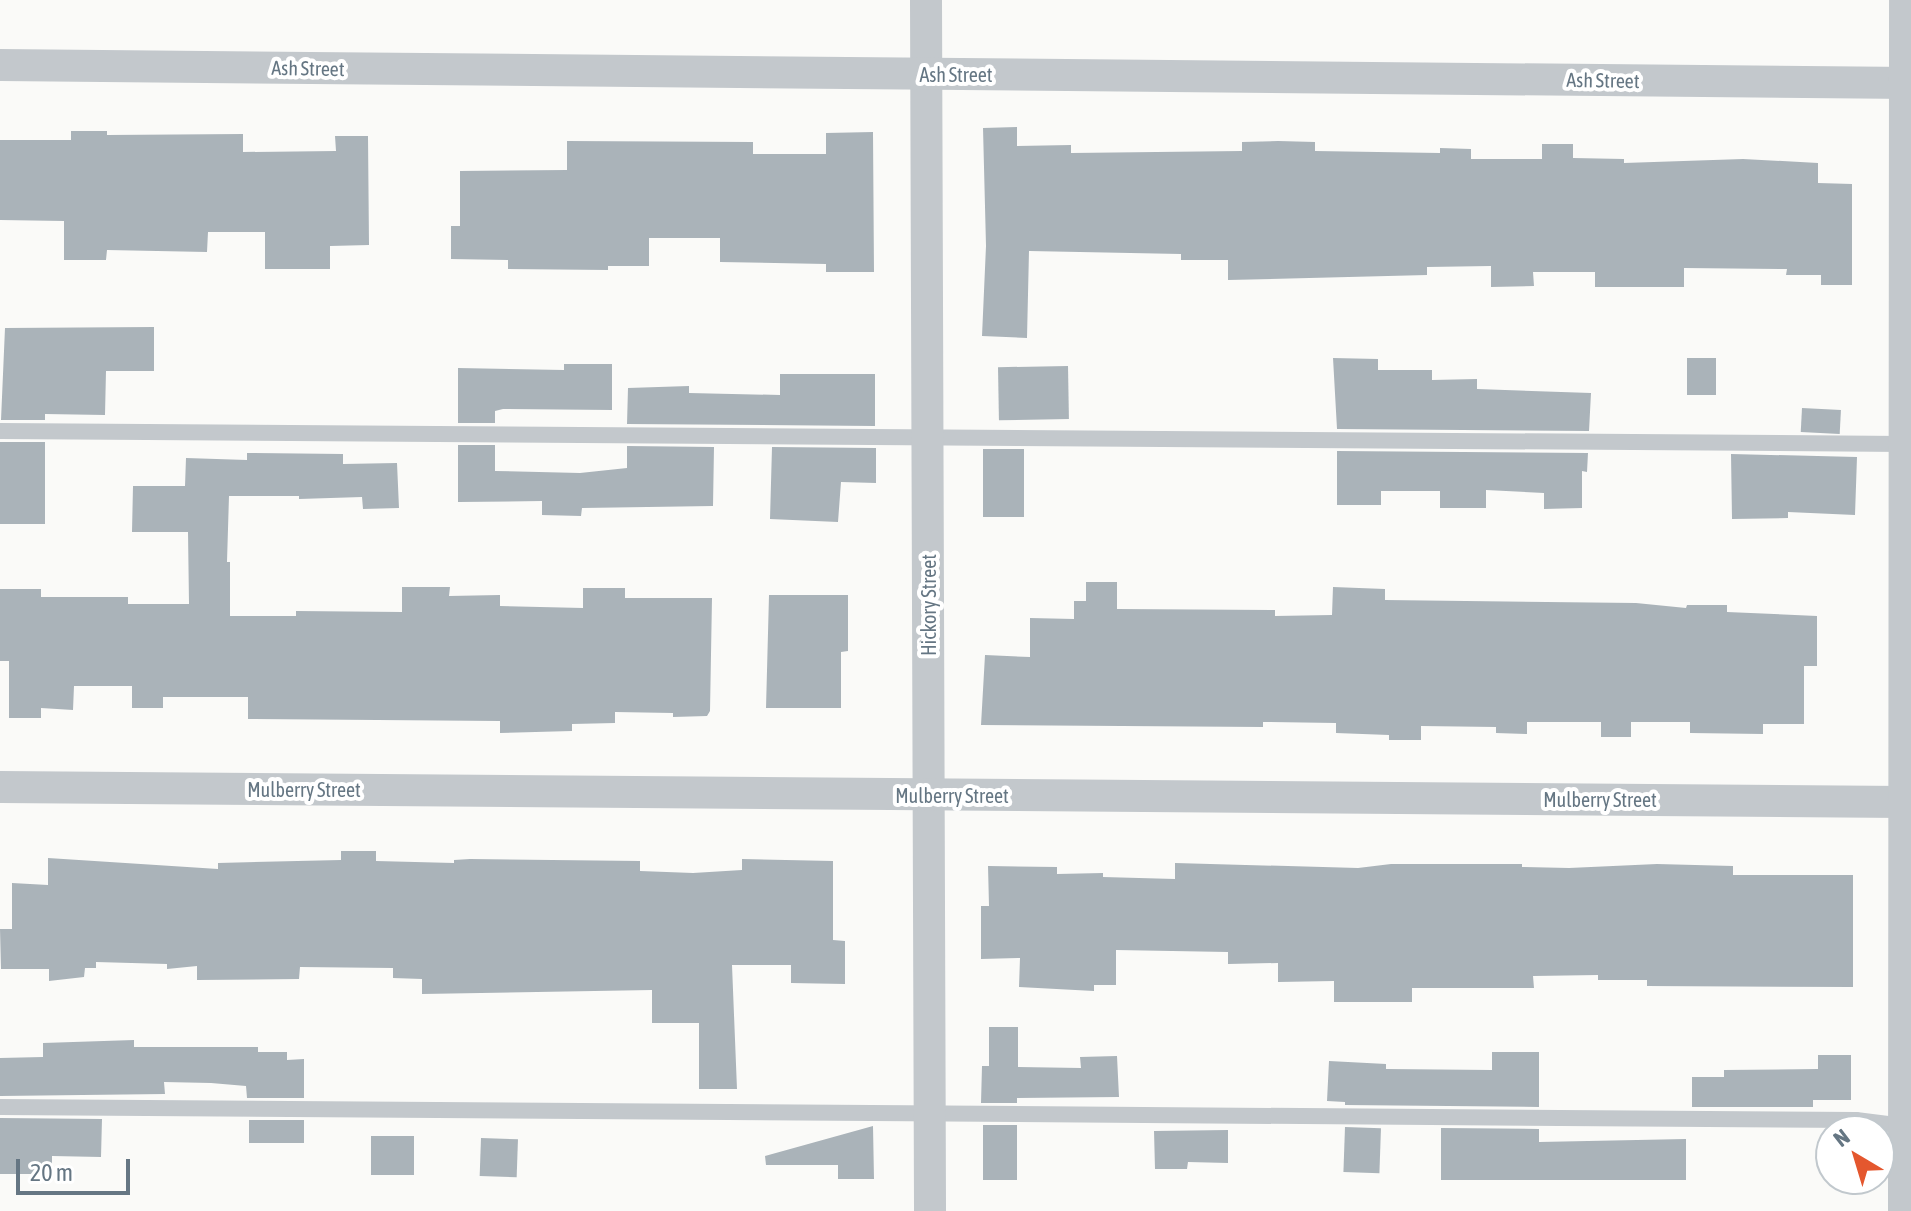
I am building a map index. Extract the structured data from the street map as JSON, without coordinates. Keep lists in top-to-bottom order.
{
  "streets": {
    "street": ["Ash Street", "Hickory Street", "Mulberry Street"]
  },
  "crossings": [
    ["Ash Street", "Hickory Street"],
    ["Hickory Street", "Mulberry Street"]
  ],
  "scale_bar": "20 m",
  "north": "top left"
}
